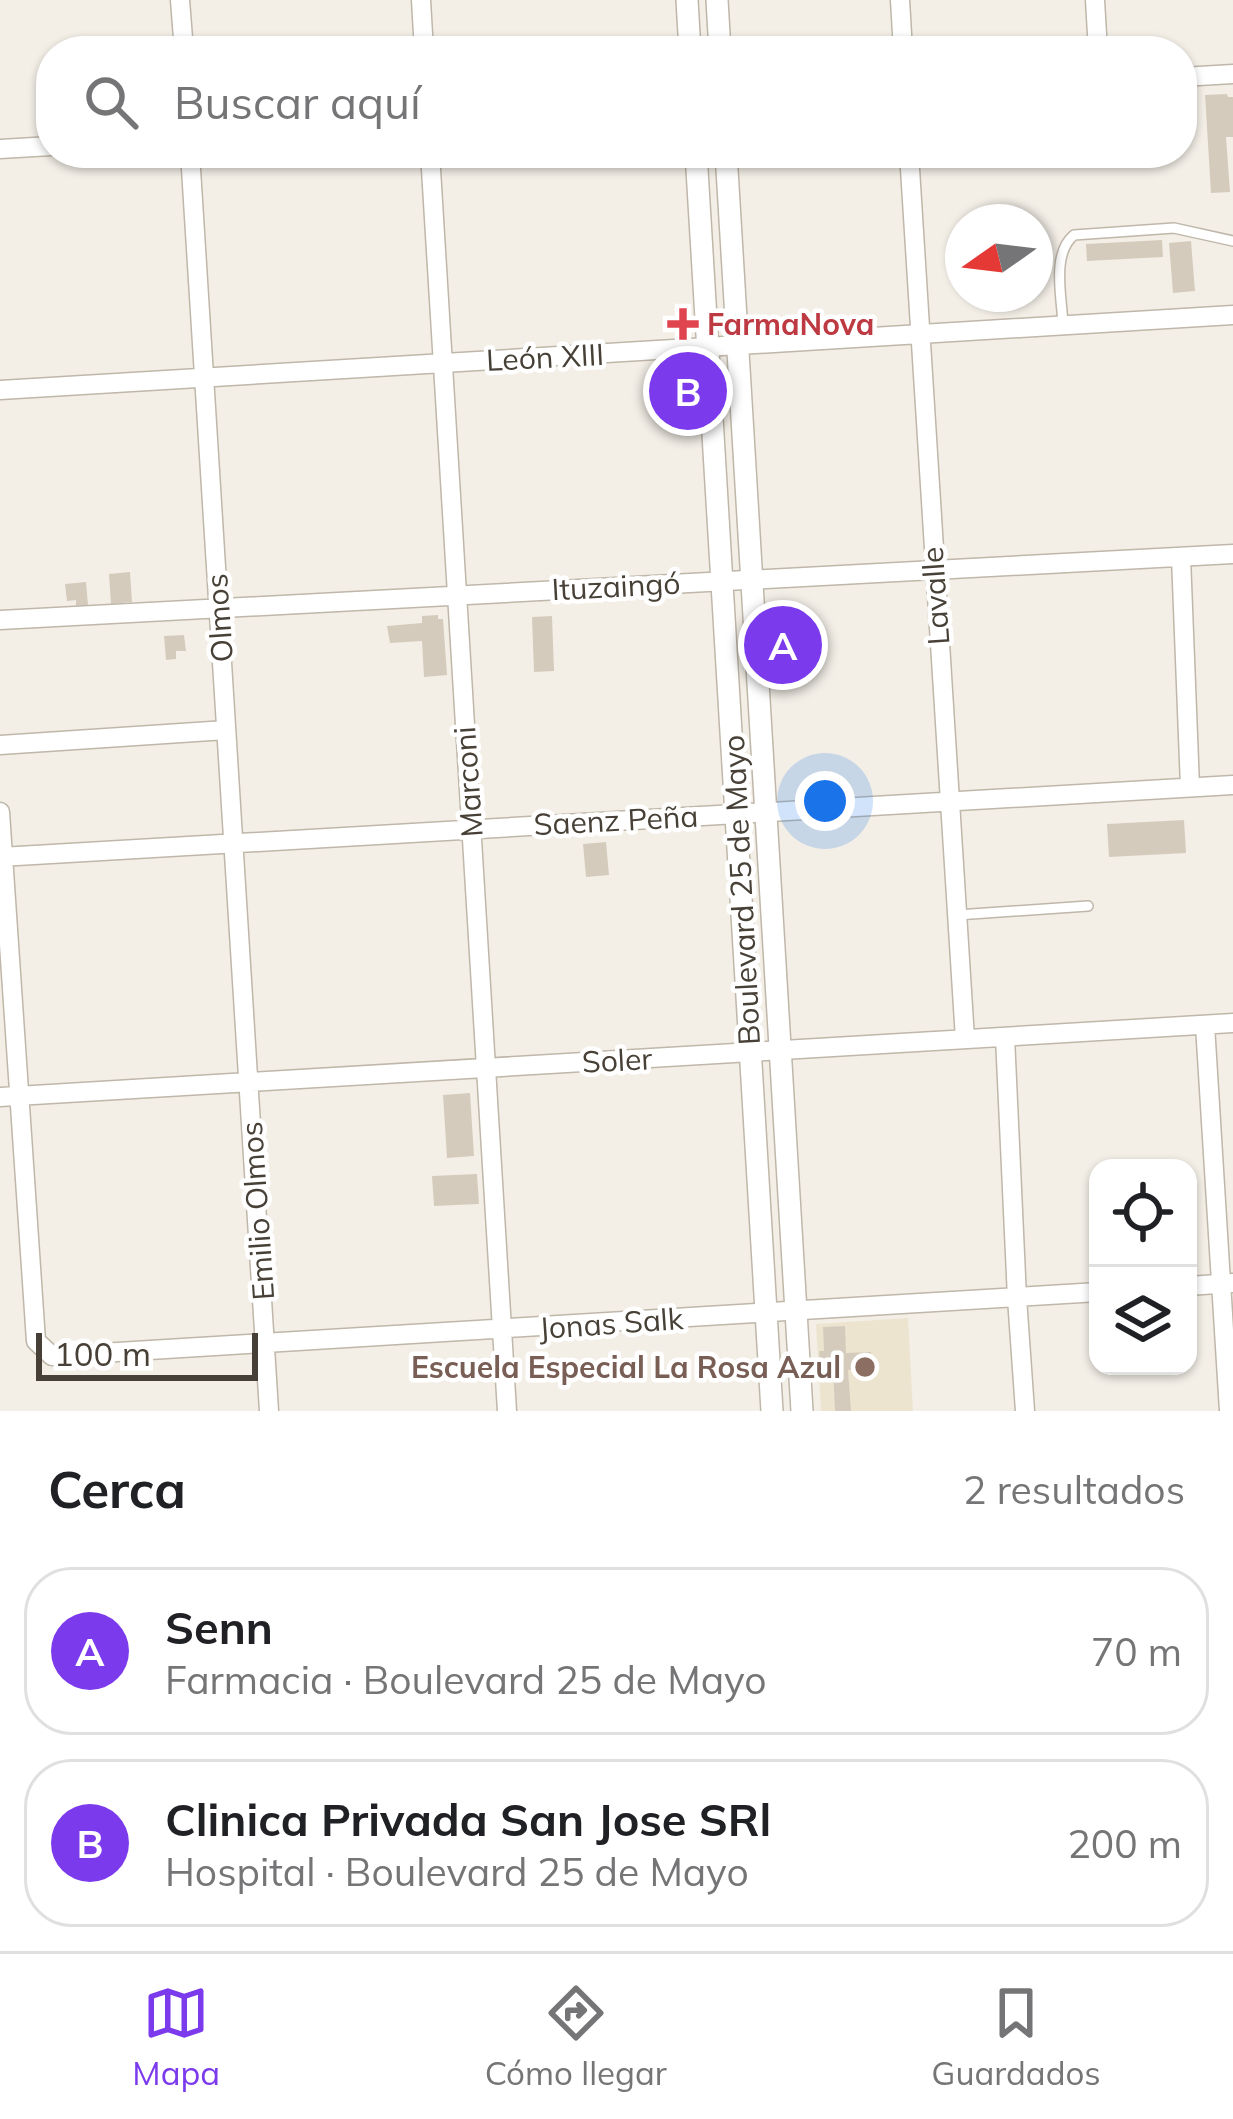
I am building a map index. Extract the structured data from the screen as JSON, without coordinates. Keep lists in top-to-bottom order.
{
  "streets": {
    "street": [
      "León XIII",
      "Ituzaingó",
      "Lavalle",
      "Olmos",
      "Marconi",
      "Saenz Peña",
      "Boulevard 25 de Mayo",
      "Soler",
      "Emilio Olmos",
      "Jonas Salk"
    ]
  },
  "crossings": [
    ["León XIII", "Lavalle"],
    ["León XIII", "Olmos"],
    ["León XIII", "Marconi"],
    ["León XIII", "Boulevard 25 de Mayo"],
    ["Ituzaingó", "Lavalle"],
    ["Ituzaingó", "Olmos"],
    ["Ituzaingó", "Marconi"],
    ["Ituzaingó", "Boulevard 25 de Mayo"],
    ["Lavalle", "Saenz Peña"],
    ["Lavalle", "Soler"],
    ["Olmos", "Saenz Peña"],
    ["Olmos", "Soler"],
    ["Olmos", "Emilio Olmos"],
    ["Marconi", "Saenz Peña"],
    ["Marconi", "Soler"],
    ["Marconi", "Jonas Salk"],
    ["Saenz Peña", "Boulevard 25 de Mayo"],
    ["Boulevard 25 de Mayo", "Soler"],
    ["Boulevard 25 de Mayo", "Jonas Salk"],
    ["Soler", "Emilio Olmos"],
    ["Soler", "Jonas Salk"],
    ["Emilio Olmos", "Jonas Salk"]
  ],
  "places": {
    "health": ["FarmaNova"],
    "other": ["Escuela Especial La Rosa Azul"]
  },
  "scale_bar": "100 m",
  "north": "left",
  "page": {
    "search": "Buscar aquí",
    "pins": ["B", "A"],
    "scale": "100 m",
    "heading": ["Cerca", "2 resultados"],
    "list": [
      {
        "mark": "A",
        "name": "Senn",
        "note": "Farmacia · Boulevard 25 de Mayo",
        "value": "70 m"
      },
      {
        "mark": "B",
        "name": "Clinica Privada San Jose SRl",
        "note": "Hospital · Boulevard 25 de Mayo",
        "value": "200 m"
      }
    ],
    "nav": ["Mapa", "Cómo llegar", "Guardados"]
  }
}
